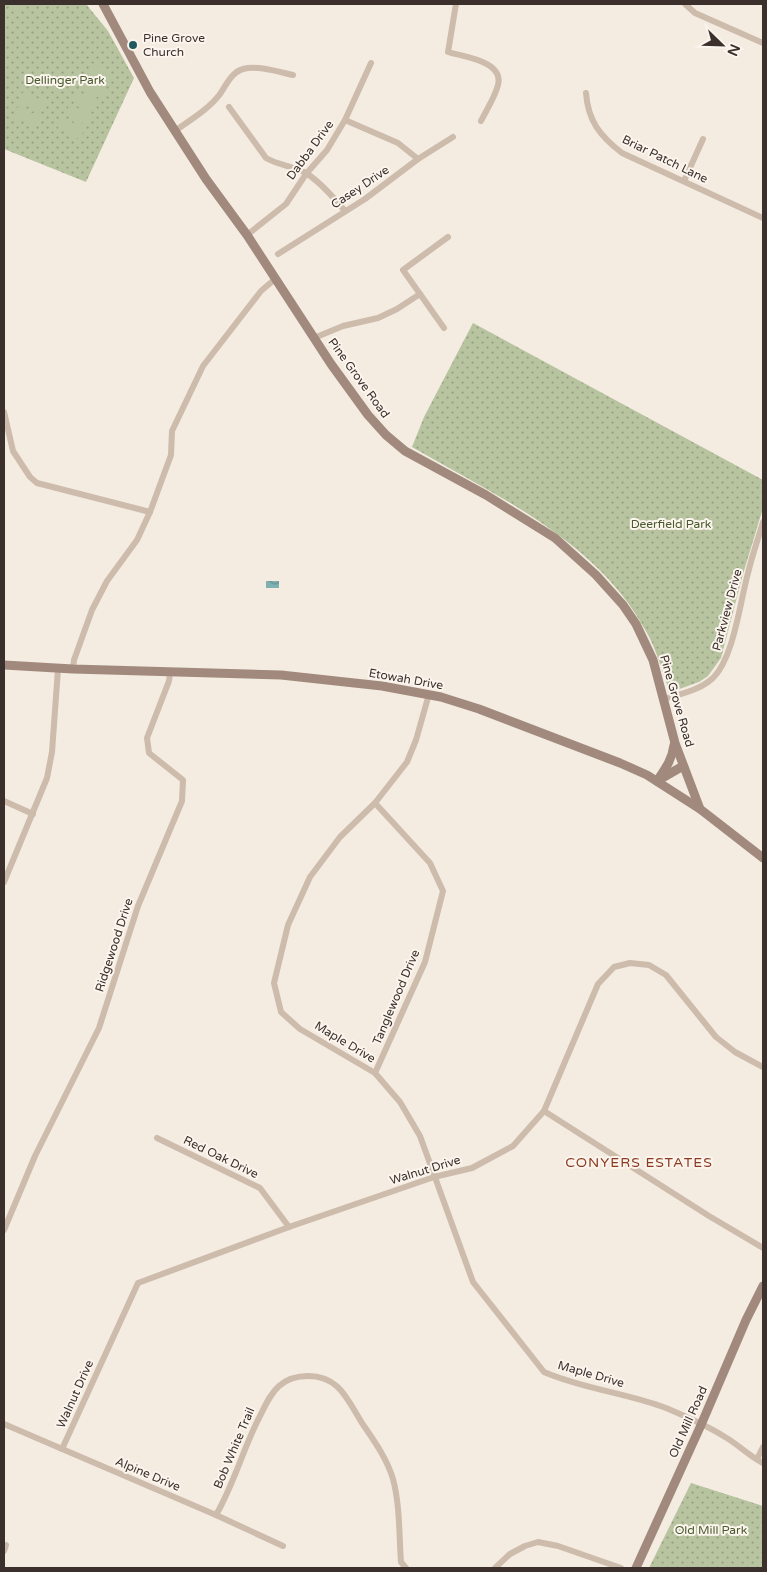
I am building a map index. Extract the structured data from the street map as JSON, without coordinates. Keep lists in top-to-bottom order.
{
  "streets": {
    "street": [
      "Dabba Drive",
      "Briar Patch Lane",
      "Casey Drive",
      "Pine Grove Road",
      "Parkview Drive",
      "Etowah Drive",
      "Ridgewood Drive",
      "Tanglewood Drive",
      "Maple Drive",
      "Red Oak Drive",
      "Walnut Drive",
      "Old Mill Road",
      "Bob White Trail",
      "Alpine Drive"
    ]
  },
  "crossings": [
    ["Dabba Drive", "Pine Grove Road"],
    ["Pine Grove Road", "Parkview Drive"],
    ["Pine Grove Road", "Etowah Drive"],
    ["Etowah Drive", "Ridgewood Drive"],
    ["Etowah Drive", "Maple Drive"],
    ["Tanglewood Drive", "Maple Drive"],
    ["Maple Drive", "Walnut Drive"],
    ["Maple Drive", "Old Mill Road"],
    ["Red Oak Drive", "Walnut Drive"],
    ["Walnut Drive", "Alpine Drive"],
    ["Bob White Trail", "Alpine Drive"]
  ],
  "districts": ["CONYERS ESTATES"],
  "parks": ["Dellinger Park", "Deerfield Park", "Old Mill Park"],
  "places": ["Pine Grove Church"],
  "north": "bottom right"
}
